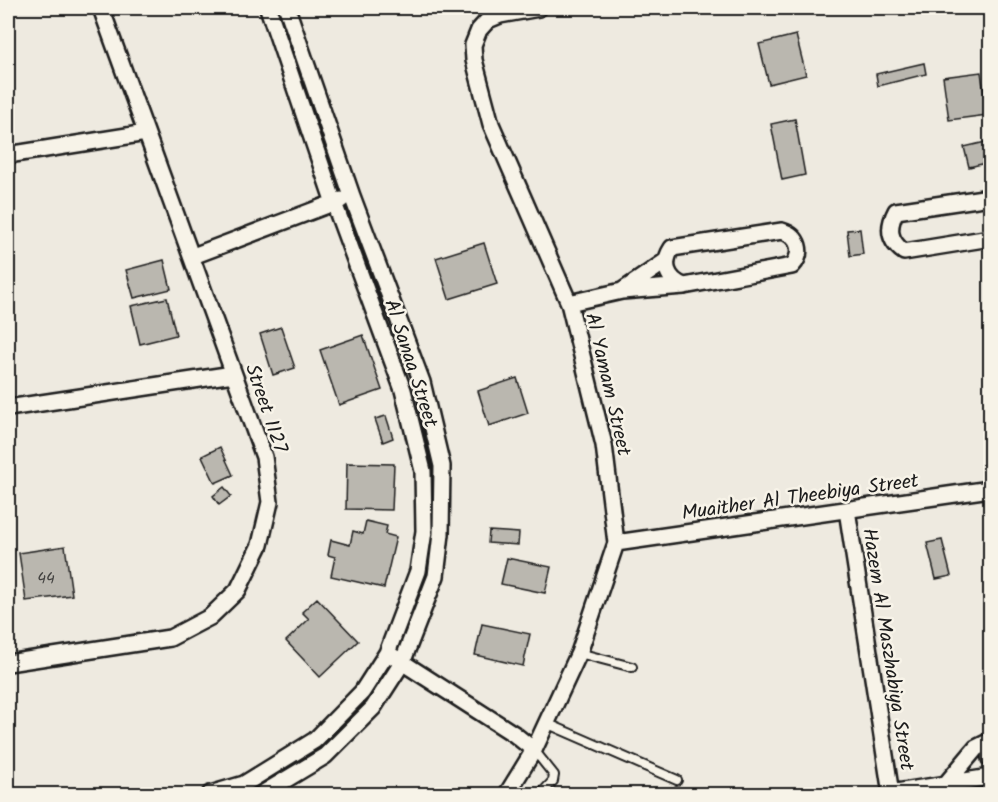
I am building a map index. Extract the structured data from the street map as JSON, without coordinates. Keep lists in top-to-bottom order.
{
  "streets": {
    "street": [
      "Al Sanaa Street",
      "Al Yamam Street",
      "Street 1127",
      "Muaither Al Theebiya Street",
      "Hazem Al Maszhabiya Street"
    ]
  },
  "crossings": [
    ["Al Yamam Street", "Muaither Al Theebiya Street"],
    ["Muaither Al Theebiya Street", "Hazem Al Maszhabiya Street"]
  ],
  "house_numbers": ["44"]
}
